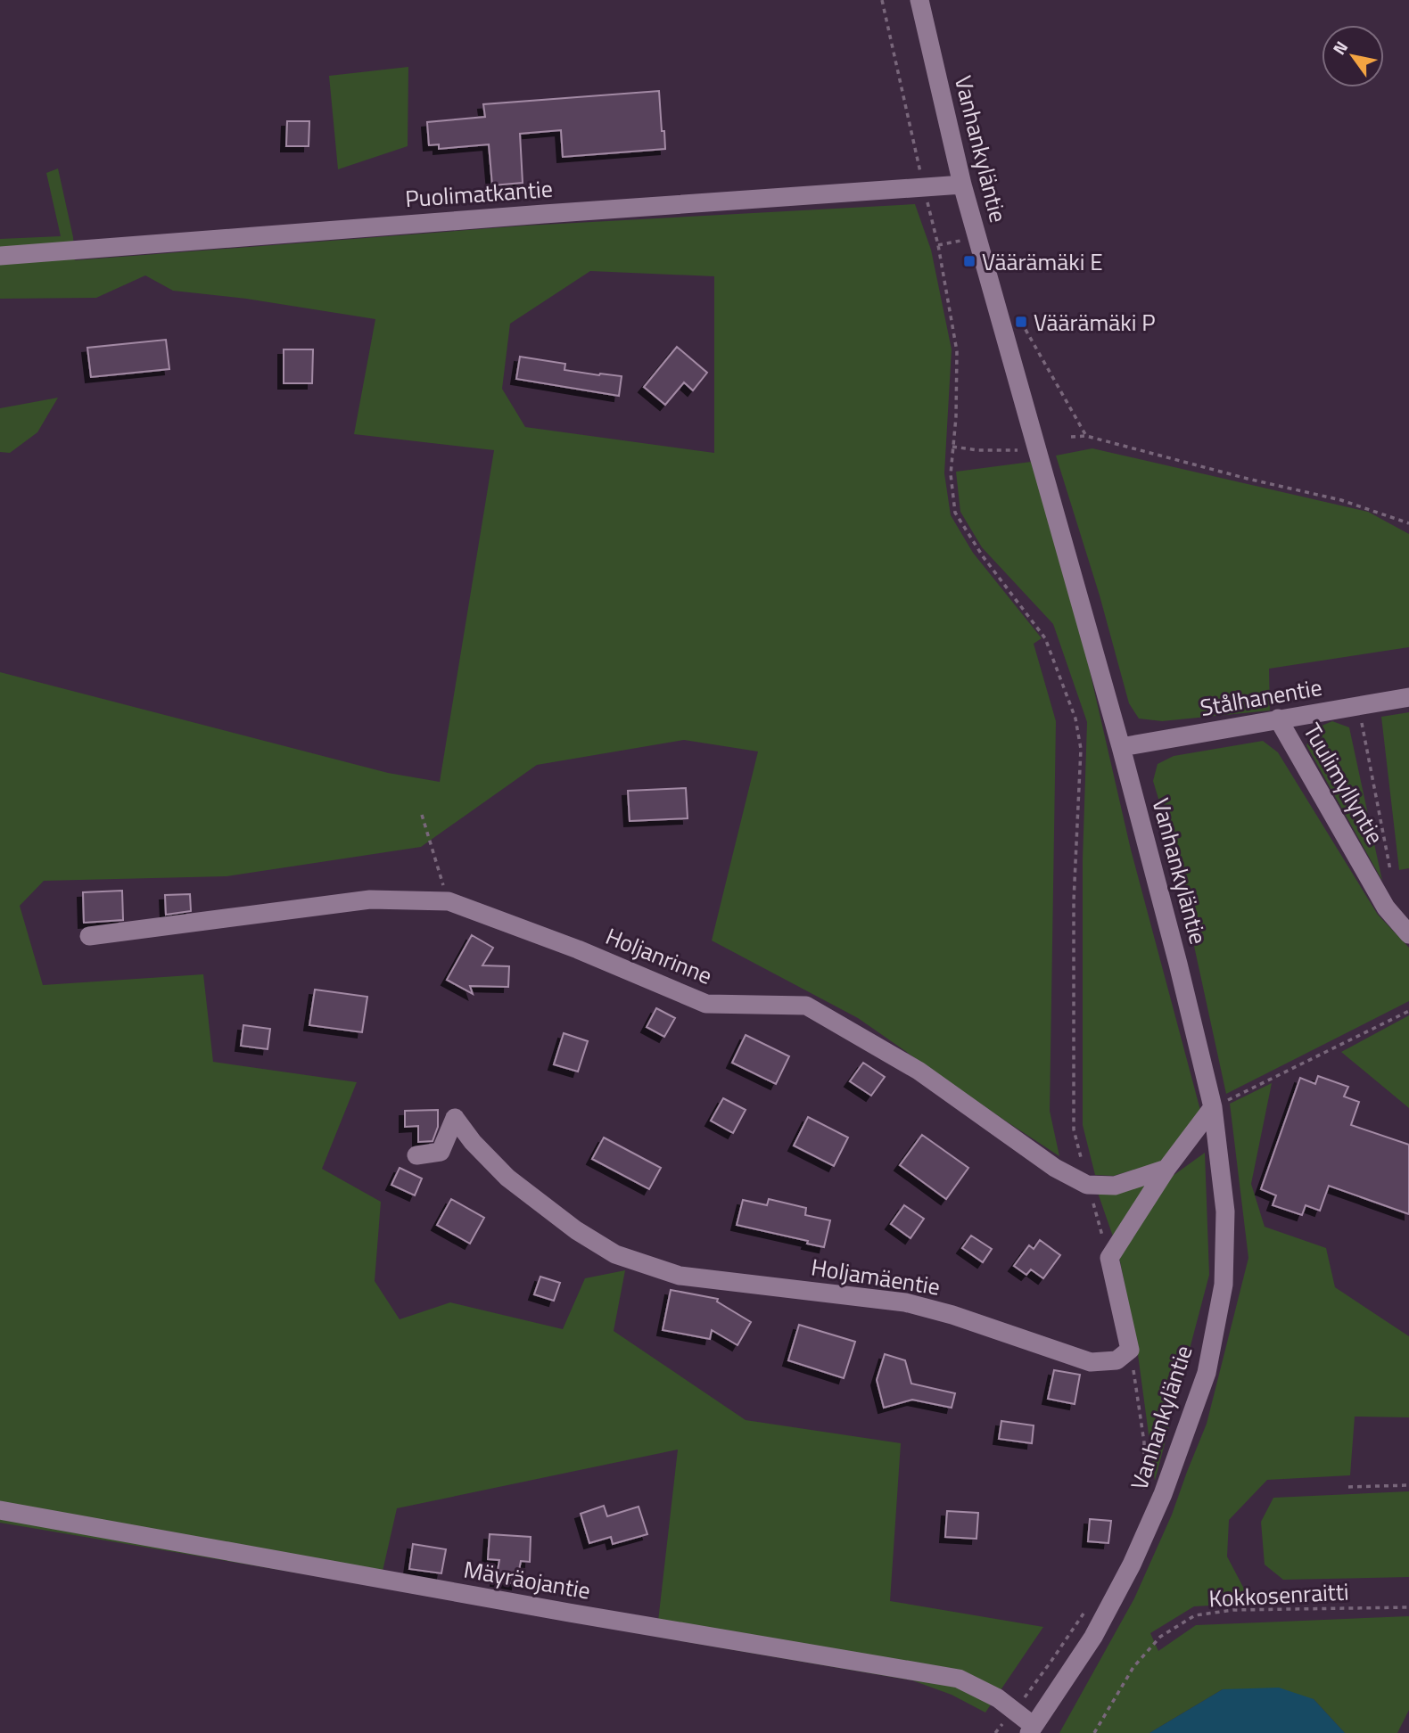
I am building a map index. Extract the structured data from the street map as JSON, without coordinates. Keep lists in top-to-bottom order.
{
  "streets": {
    "street": [
      "Vanhankyläntie",
      "Puolimatkantie",
      "Stålhanentie",
      "Tuulimyllyntie",
      "Holjanrinne",
      "Holjamäentie",
      "Mäyräojantie"
    ],
    "path": ["Kokkosenraitti"]
  },
  "crossings": [
    ["Vanhankyläntie", "Puolimatkantie"],
    ["Vanhankyläntie", "Stålhanentie"],
    ["Vanhankyläntie", "Holjamäentie"],
    ["Vanhankyläntie", "Mäyräojantie"],
    ["Stålhanentie", "Tuulimyllyntie"]
  ],
  "places": {
    "transit": ["Väärämäki E", "Väärämäki P"]
  },
  "north": "top left"
}
